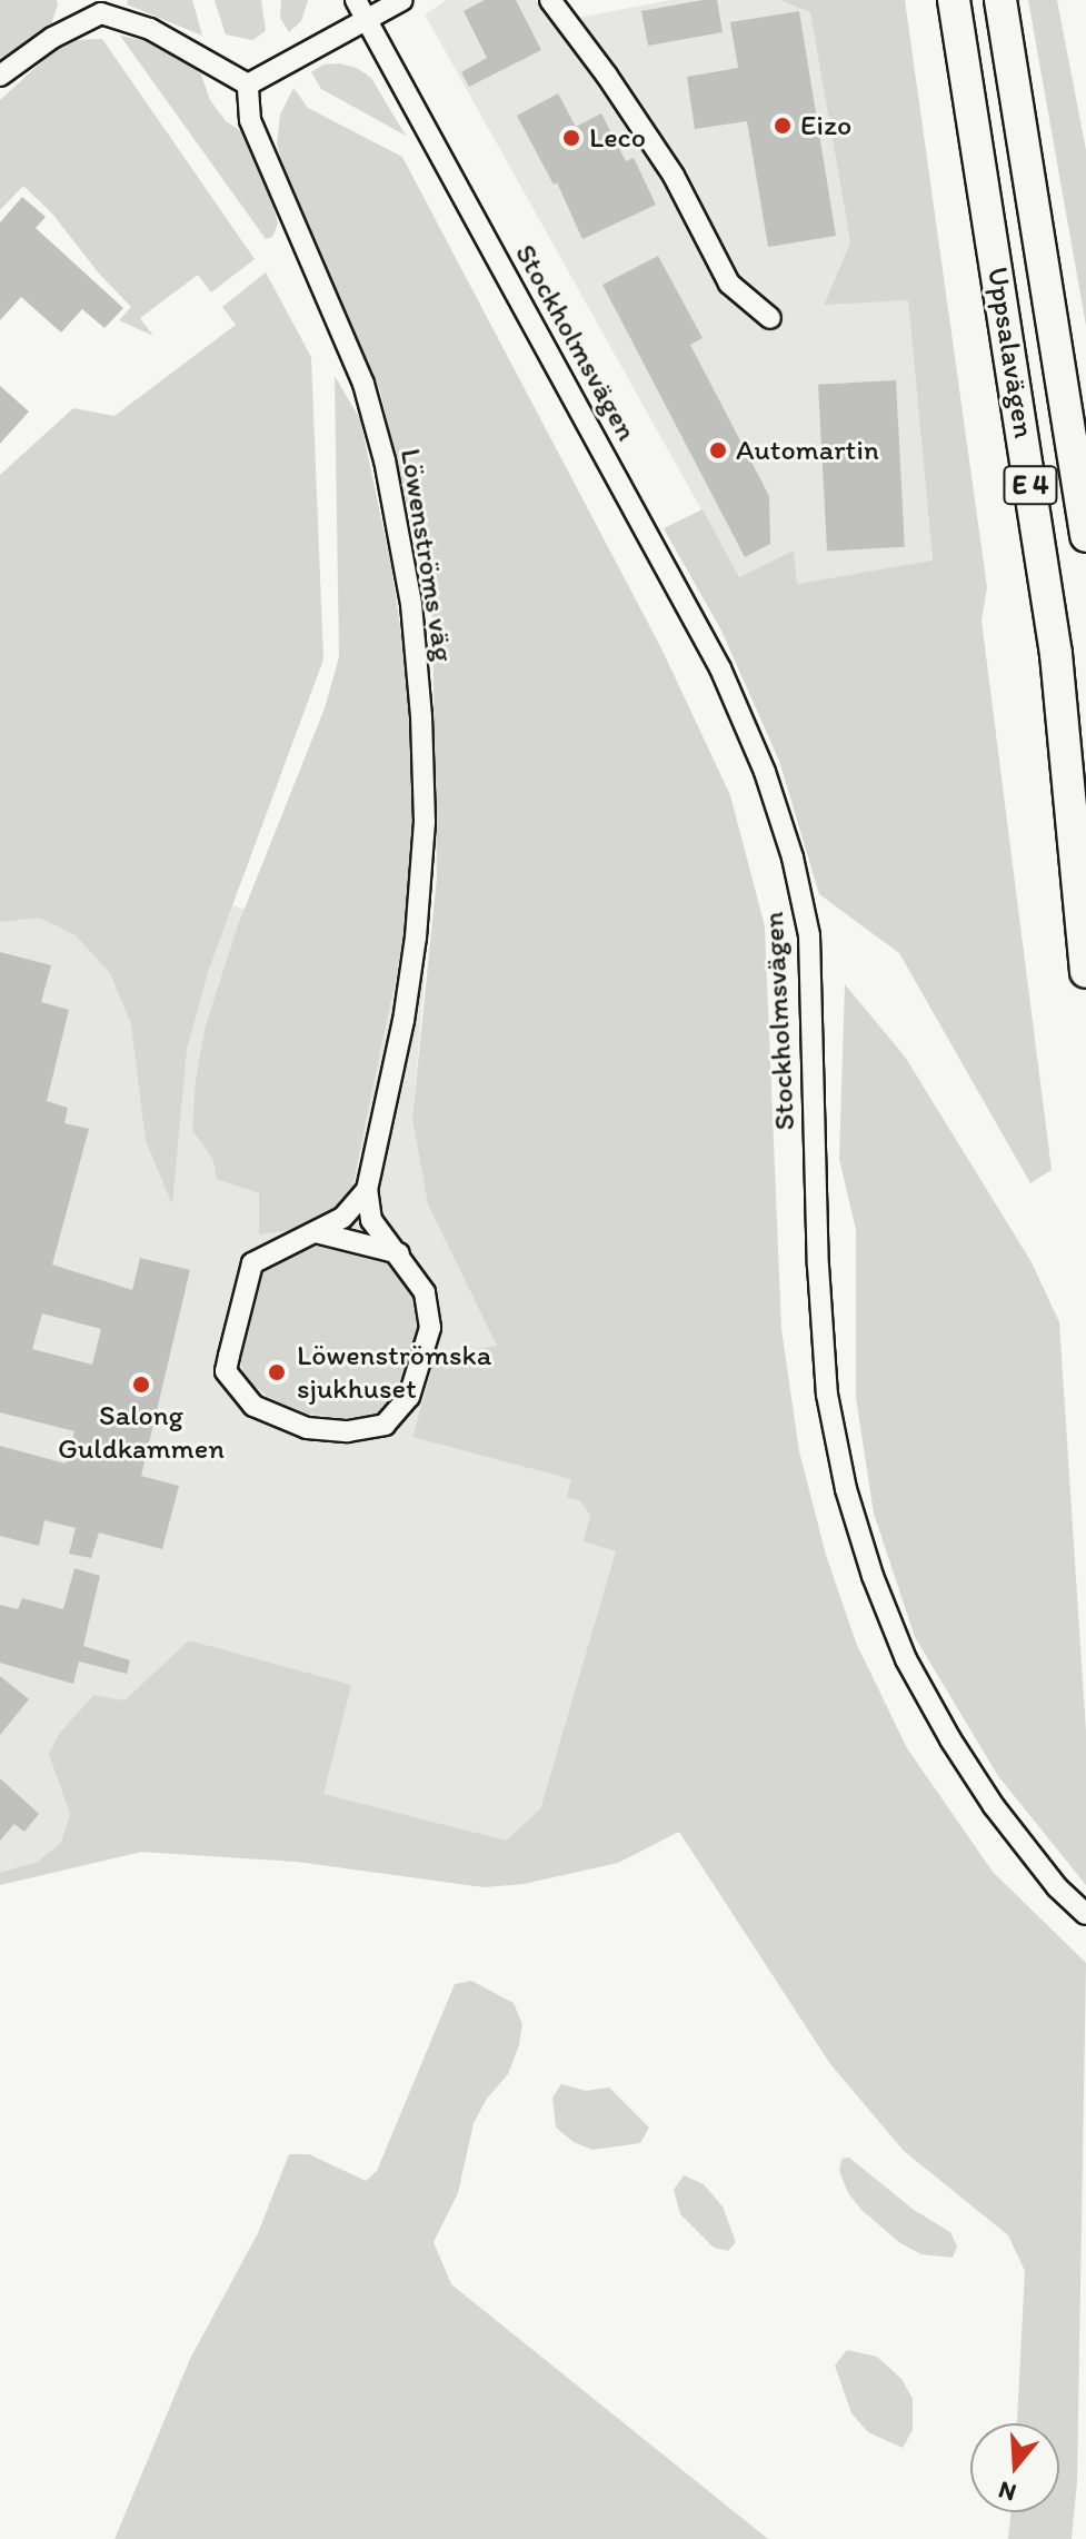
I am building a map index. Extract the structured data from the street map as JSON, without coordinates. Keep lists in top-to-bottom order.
{
  "streets": {
    "highway": ["Uppsalavägen", "E 4"],
    "street": ["Stockholmsvägen", "Löwenströms väg"]
  },
  "places": [
    "Eizo",
    "Leco",
    "Automartin",
    "Löwenströmska sjukhuset",
    "Salong Guldkammen"
  ],
  "north": "bottom"
}
